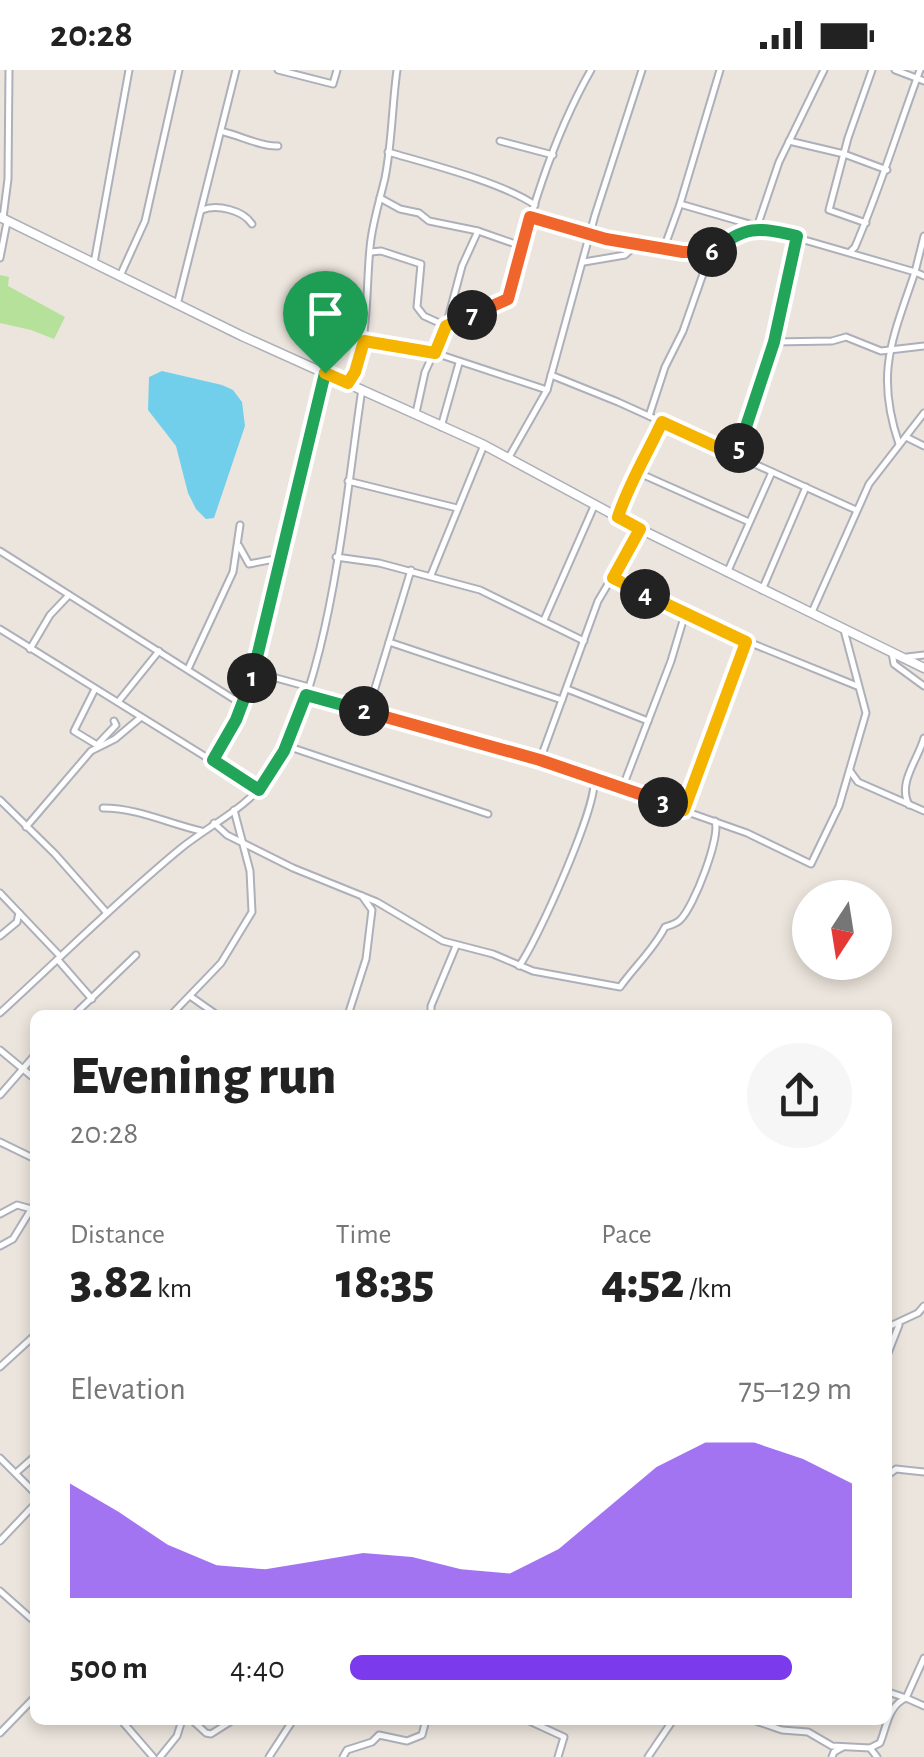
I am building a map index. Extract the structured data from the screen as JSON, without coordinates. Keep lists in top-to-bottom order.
{
  "north": "bottom",
  "page": {
    "status": "20:28",
    "pins": [
      "6",
      "7",
      "5",
      "4",
      "1",
      "2",
      "3"
    ],
    "heading": ["Evening run", "20:28"],
    "stats": [
      ["Distance", "3.82 km"],
      ["Time", "18:35"],
      ["Pace", "4:52 /km"]
    ],
    "chart": ["Elevation", "75–129 m"],
    "list": [
      {
        "name": "500 m",
        "note": "4:40"
      }
    ]
  }
}
